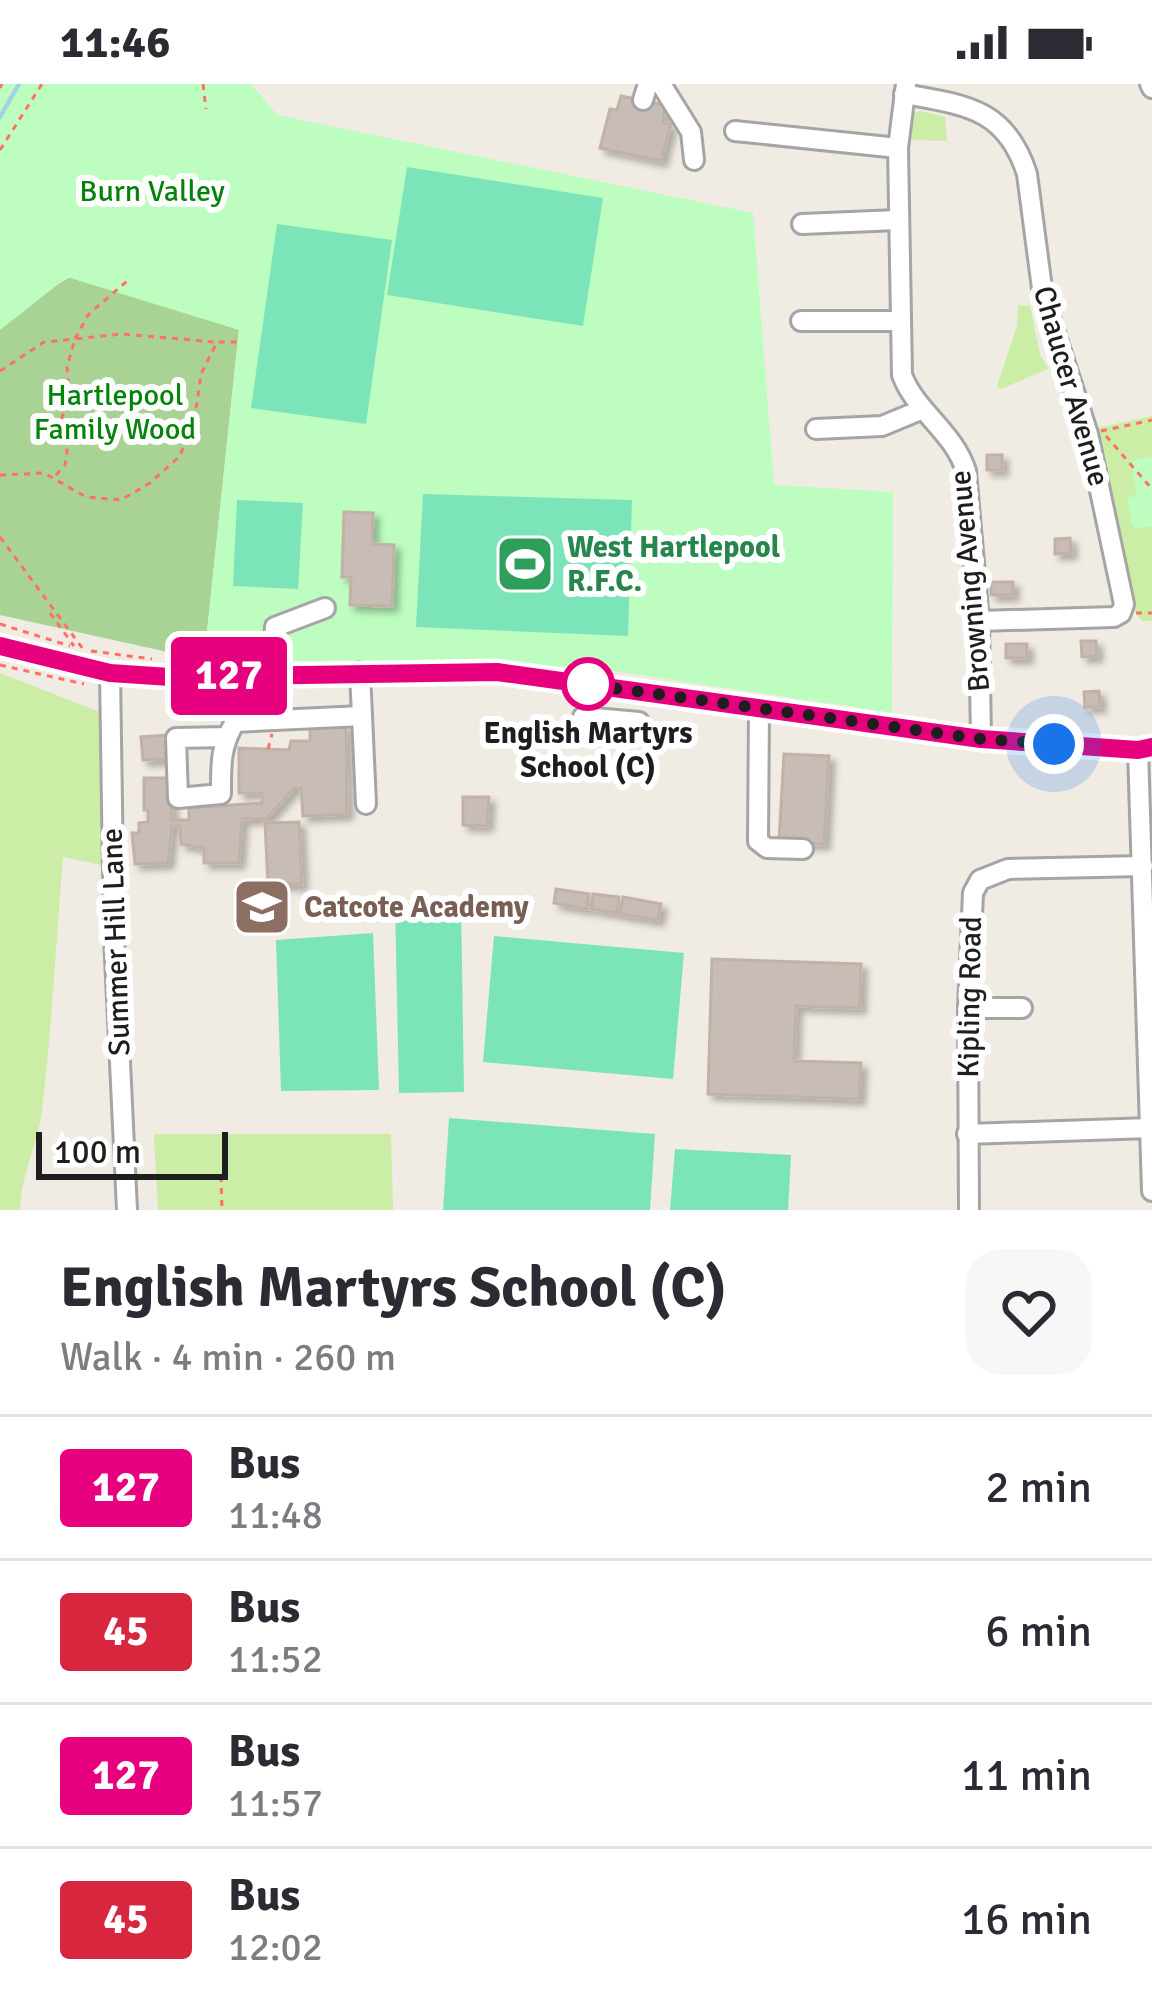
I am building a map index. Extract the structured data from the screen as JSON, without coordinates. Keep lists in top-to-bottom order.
{
  "streets": {
    "street": [
      "Chaucer Avenue",
      "Browning Avenue",
      "Summer Hill Lane",
      "Kipling Road"
    ]
  },
  "crossings": [
    ["Chaucer Avenue", "Browning Avenue"]
  ],
  "parks": ["Burn Valley", "Hartlepool Family Wood"],
  "places": {
    "sports": ["West Hartlepool R.F.C."],
    "other": ["English Martyrs School (C)"],
    "school or university": ["Catcote Academy"]
  },
  "lines": ["bus line 127"],
  "scale_bar": "100 m",
  "page": {
    "status": "11:46",
    "on_map": "127",
    "scale": "100 m",
    "heading": ["English Martyrs School (C)", "Walk · 4 min · 260 m"],
    "list": [
      {
        "mark": "127",
        "name": "Bus",
        "note": "11:48",
        "value": "2 min"
      },
      {
        "mark": "45",
        "name": "Bus",
        "note": "11:52",
        "value": "6 min"
      },
      {
        "mark": "127",
        "name": "Bus",
        "note": "11:57",
        "value": "11 min"
      },
      {
        "mark": "45",
        "name": "Bus",
        "note": "12:02",
        "value": "16 min"
      }
    ]
  }
}
